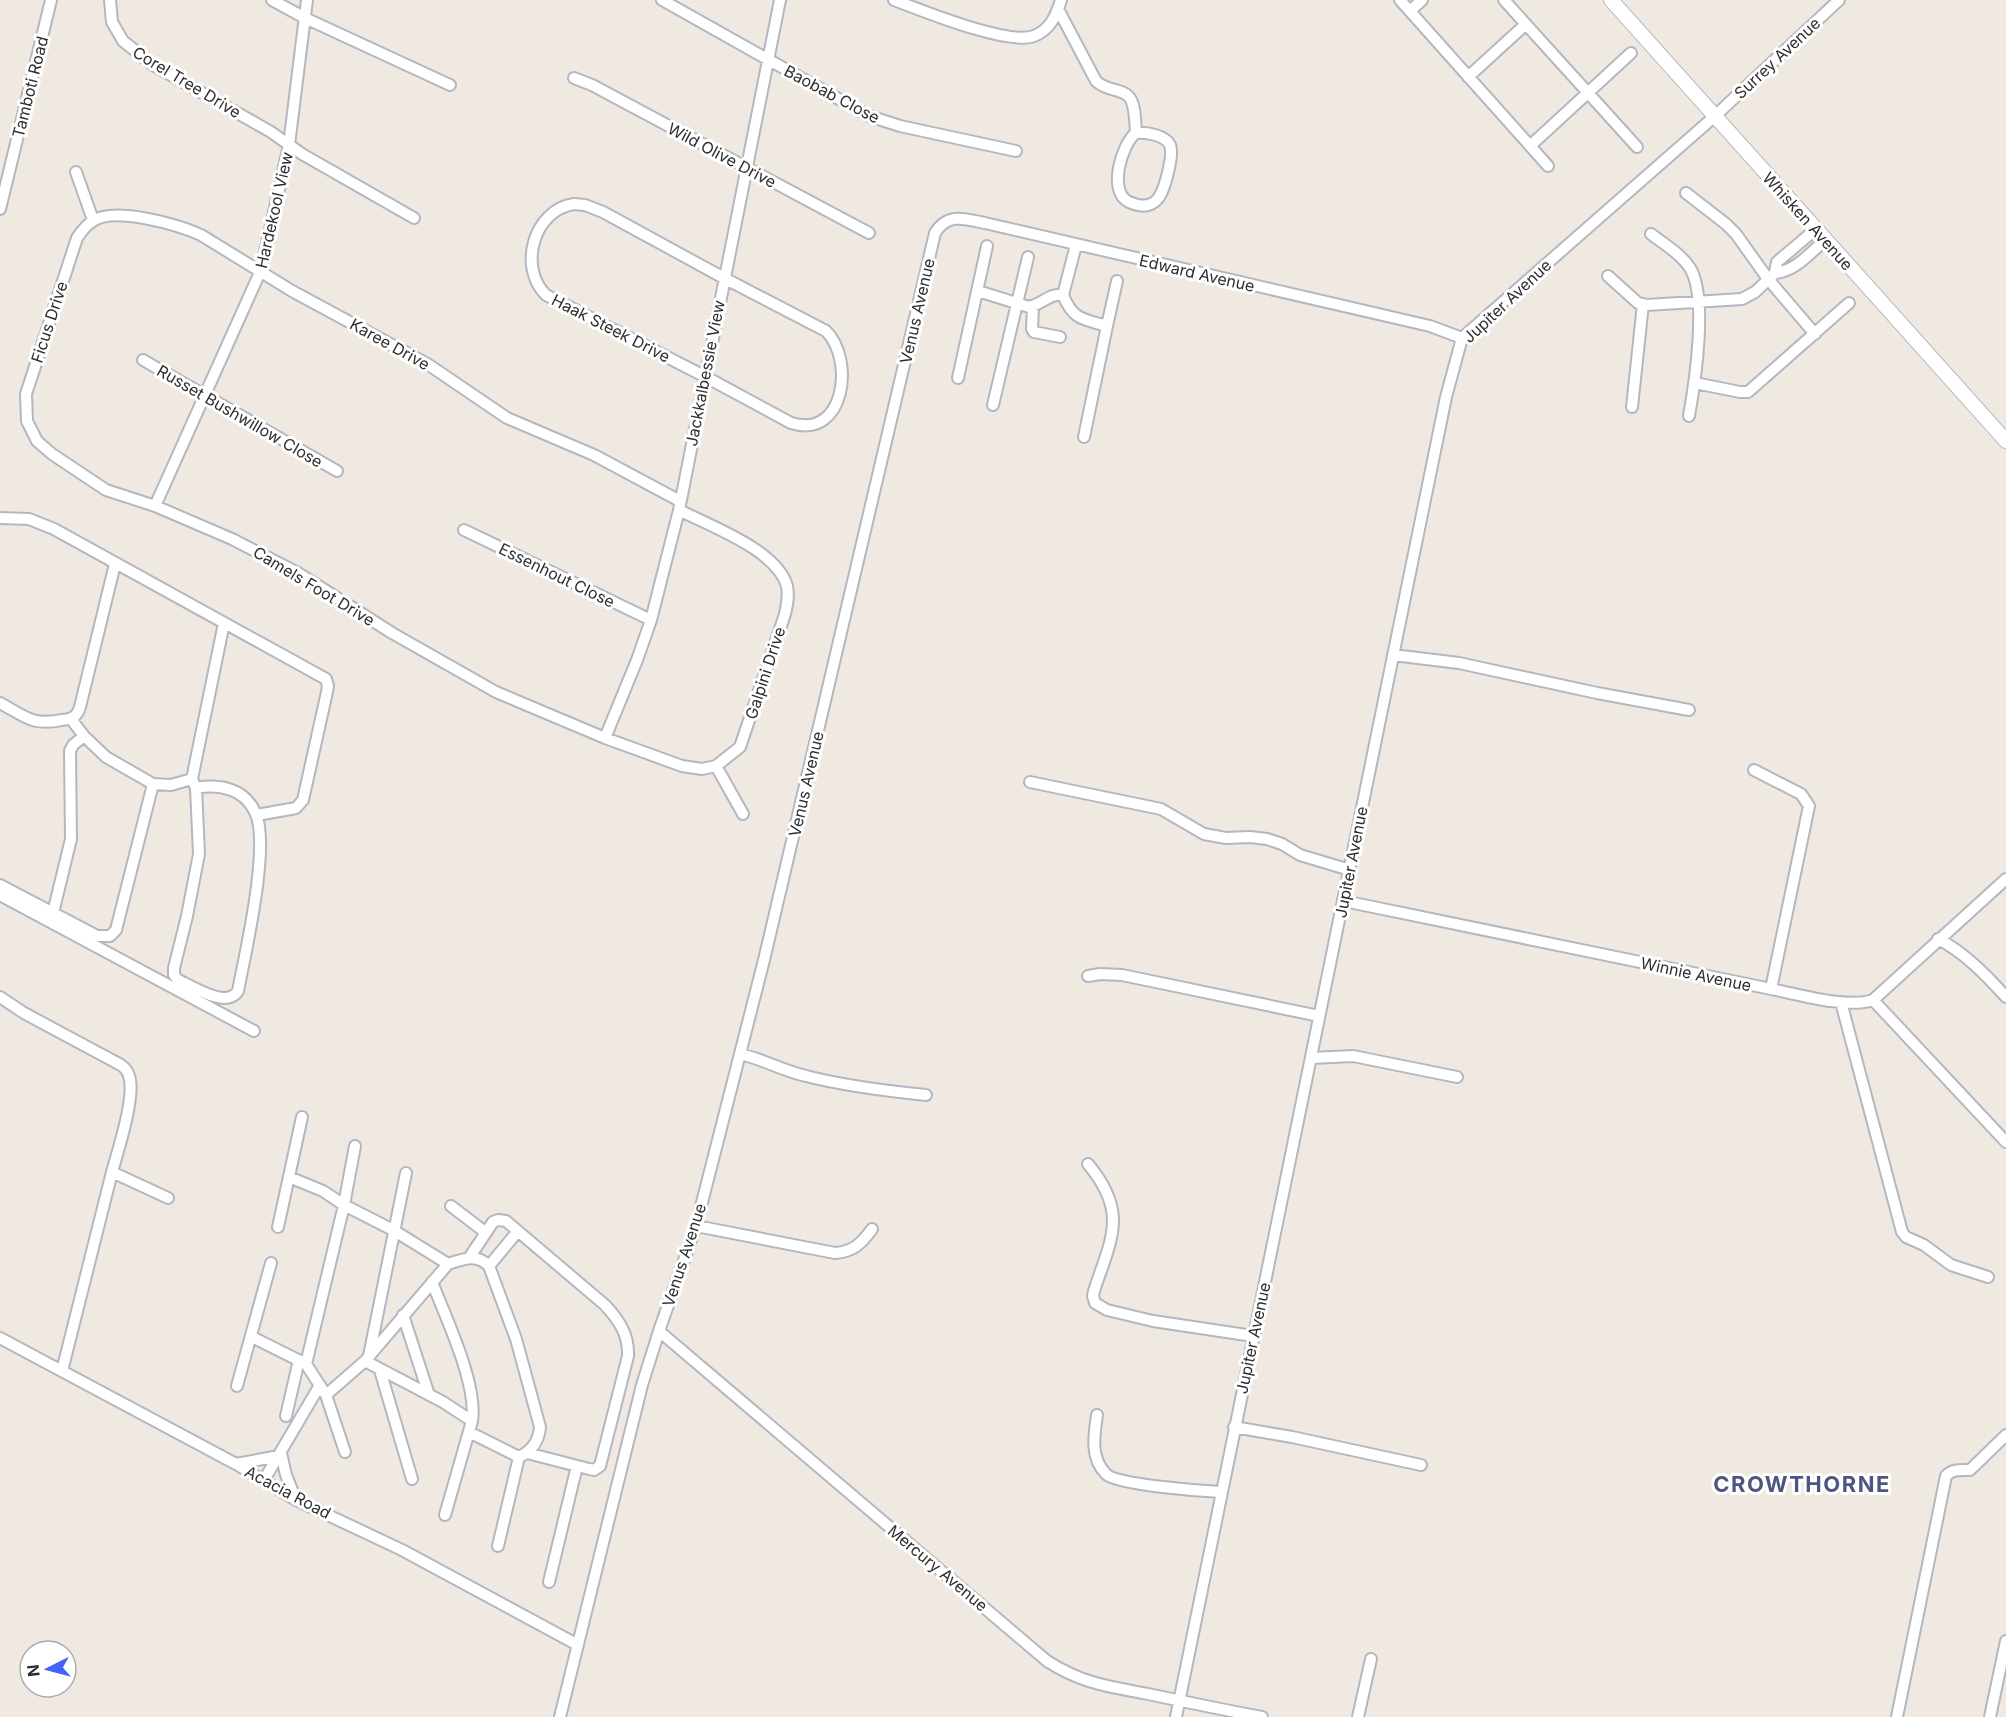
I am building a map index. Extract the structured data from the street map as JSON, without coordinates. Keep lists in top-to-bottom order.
{
  "streets": {
    "street": [
      "Surrey Avenue",
      "Corel Tree Drive",
      "Tamboti Road",
      "Baobab Close",
      "Wild Olive Drive",
      "Hardekool View",
      "Whisken Avenue",
      "Edward Avenue",
      "Jupiter Avenue",
      "Venus Avenue",
      "Ficus Drive",
      "Haak Steek Drive",
      "Karee Drive",
      "Jackkalbessie View",
      "Russet Bushwillow Close",
      "Essenhout Close",
      "Camels Foot Drive",
      "Galpini Drive",
      "Winnie Avenue",
      "Acacia Road",
      "Mercury Avenue"
    ]
  },
  "crossings": [
    ["Surrey Avenue", "Whisken Avenue"],
    ["Surrey Avenue", "Jupiter Avenue"],
    ["Corel Tree Drive", "Hardekool View"],
    ["Baobab Close", "Jackkalbessie View"],
    ["Wild Olive Drive", "Jackkalbessie View"],
    ["Hardekool View", "Karee Drive"],
    ["Hardekool View", "Russet Bushwillow Close"],
    ["Hardekool View", "Camels Foot Drive"],
    ["Whisken Avenue", "Jupiter Avenue"],
    ["Edward Avenue", "Jupiter Avenue"],
    ["Edward Avenue", "Venus Avenue"],
    ["Jupiter Avenue", "Winnie Avenue"],
    ["Jupiter Avenue", "Mercury Avenue"],
    ["Venus Avenue", "Acacia Road"],
    ["Venus Avenue", "Mercury Avenue"],
    ["Ficus Drive", "Karee Drive"],
    ["Ficus Drive", "Camels Foot Drive"],
    ["Haak Steek Drive", "Jackkalbessie View"],
    ["Karee Drive", "Jackkalbessie View"],
    ["Karee Drive", "Galpini Drive"],
    ["Jackkalbessie View", "Essenhout Close"],
    ["Jackkalbessie View", "Camels Foot Drive"],
    ["Jackkalbessie View", "Galpini Drive"]
  ],
  "districts": ["CROWTHORNE"],
  "north": "left"
}
